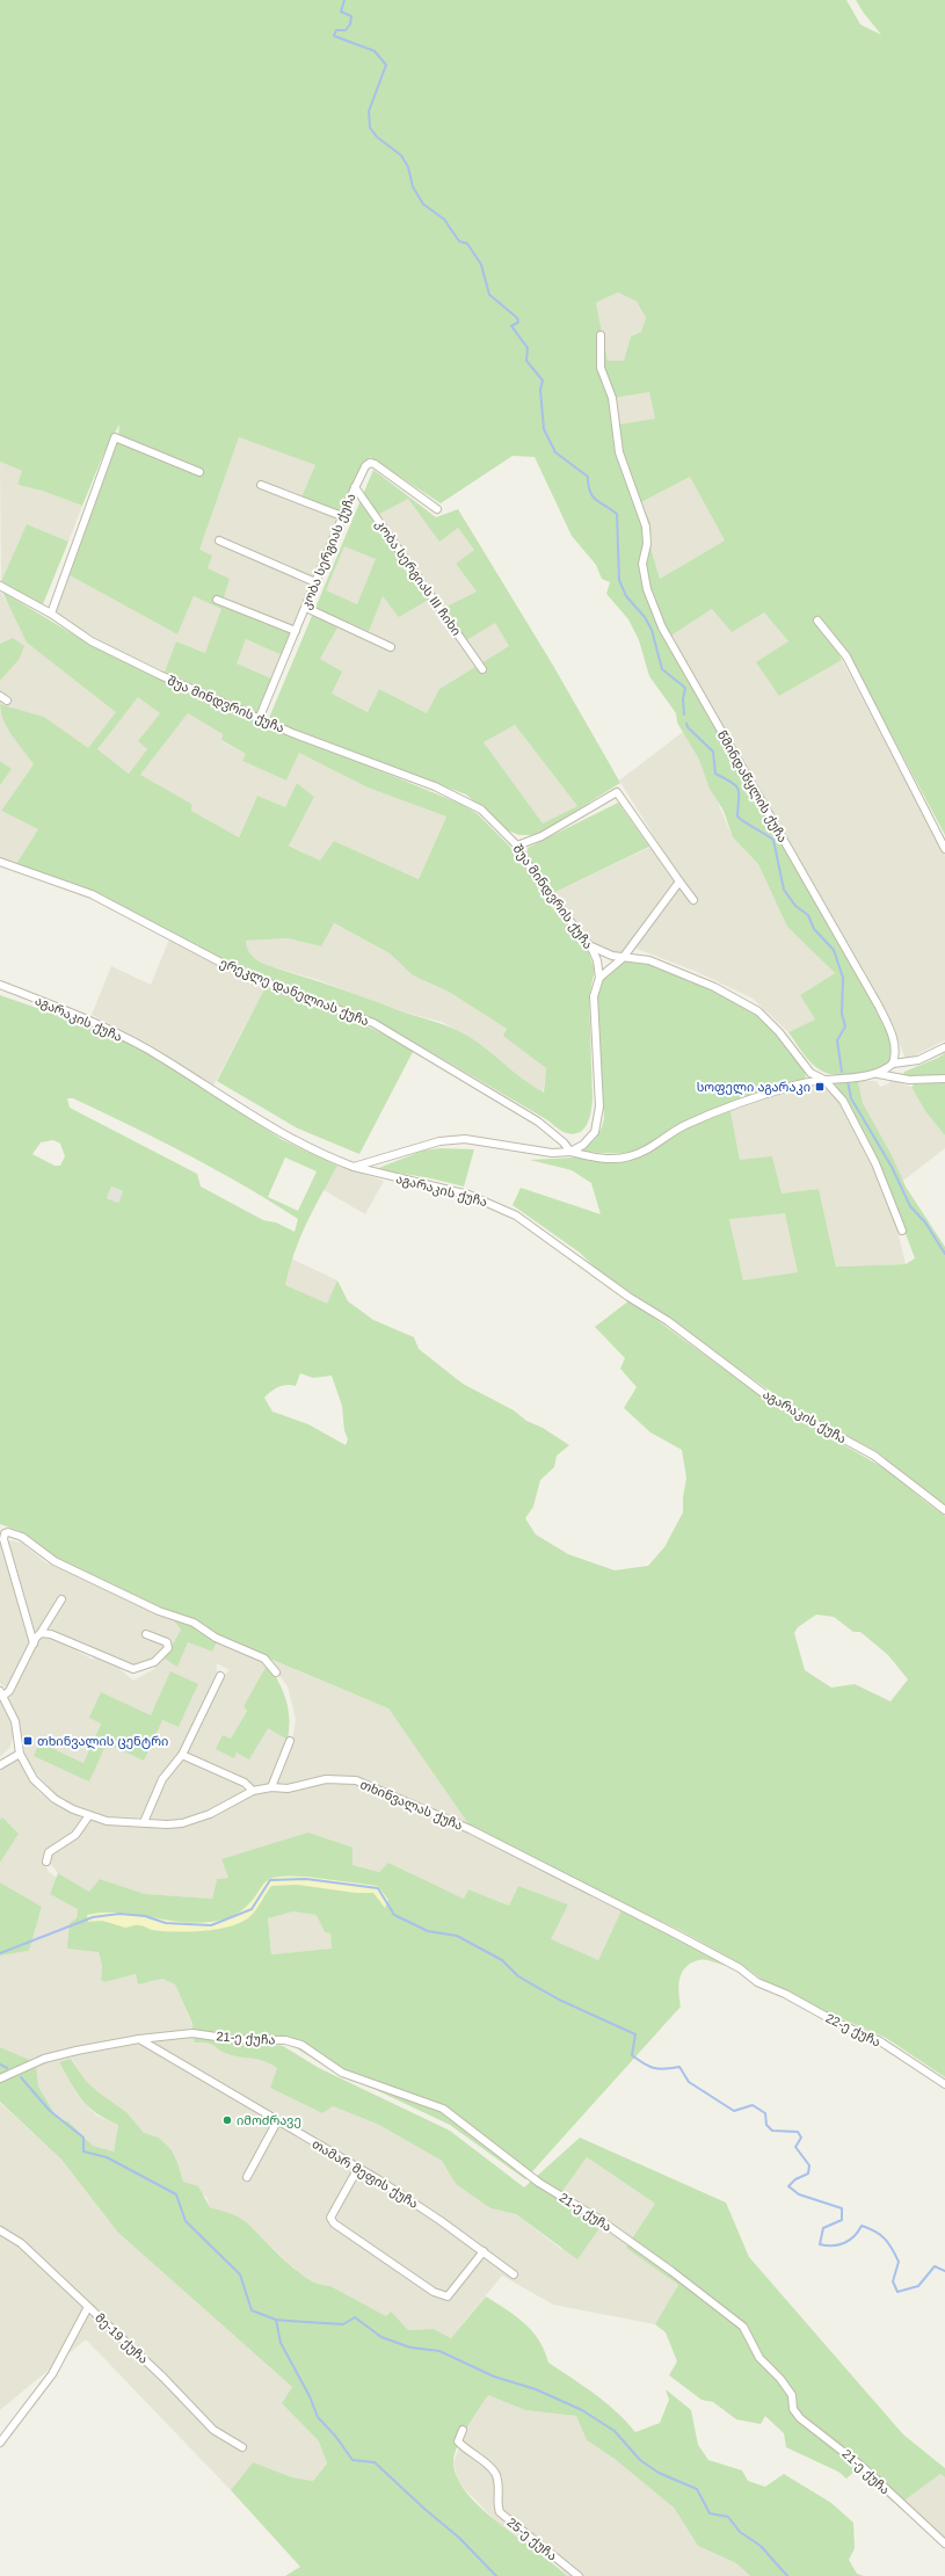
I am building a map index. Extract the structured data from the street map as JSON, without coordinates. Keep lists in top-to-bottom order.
{
  "streets": {
    "street": [
      "კობა სერგიას ქუჩა",
      "კობა სერგიას III ჩიხი",
      "შუა მინდვრის ქუჩა",
      "წმინდაწყლის ქუჩა",
      "ერეკლე დანელიას ქუჩა",
      "აგარაკის ქუჩა",
      "თხინვალას ქუჩა",
      "22-ე ქუჩა",
      "21-ე ქუჩა",
      "თამარ მეფის ქუჩა",
      "მე-19 ქუჩა",
      "25-ე ქუჩა"
    ]
  },
  "crossings": [
    ["კობა სერგიას ქუჩა", "კობა სერგიას III ჩიხი"],
    ["კობა სერგიას ქუჩა", "შუა მინდვრის ქუჩა"],
    ["შუა მინდვრის ქუჩა", "ერეკლე დანელიას ქუჩა"],
    ["თხინვალას ქუჩა", "22-ე ქუჩა"],
    ["21-ე ქუჩა", "თამარ მეფის ქუჩა"]
  ],
  "places": {
    "transit": ["სოფელი აგარაკი", "თხინვალის ცენტრი"],
    "other": ["იმოძრავე"]
  }
}
